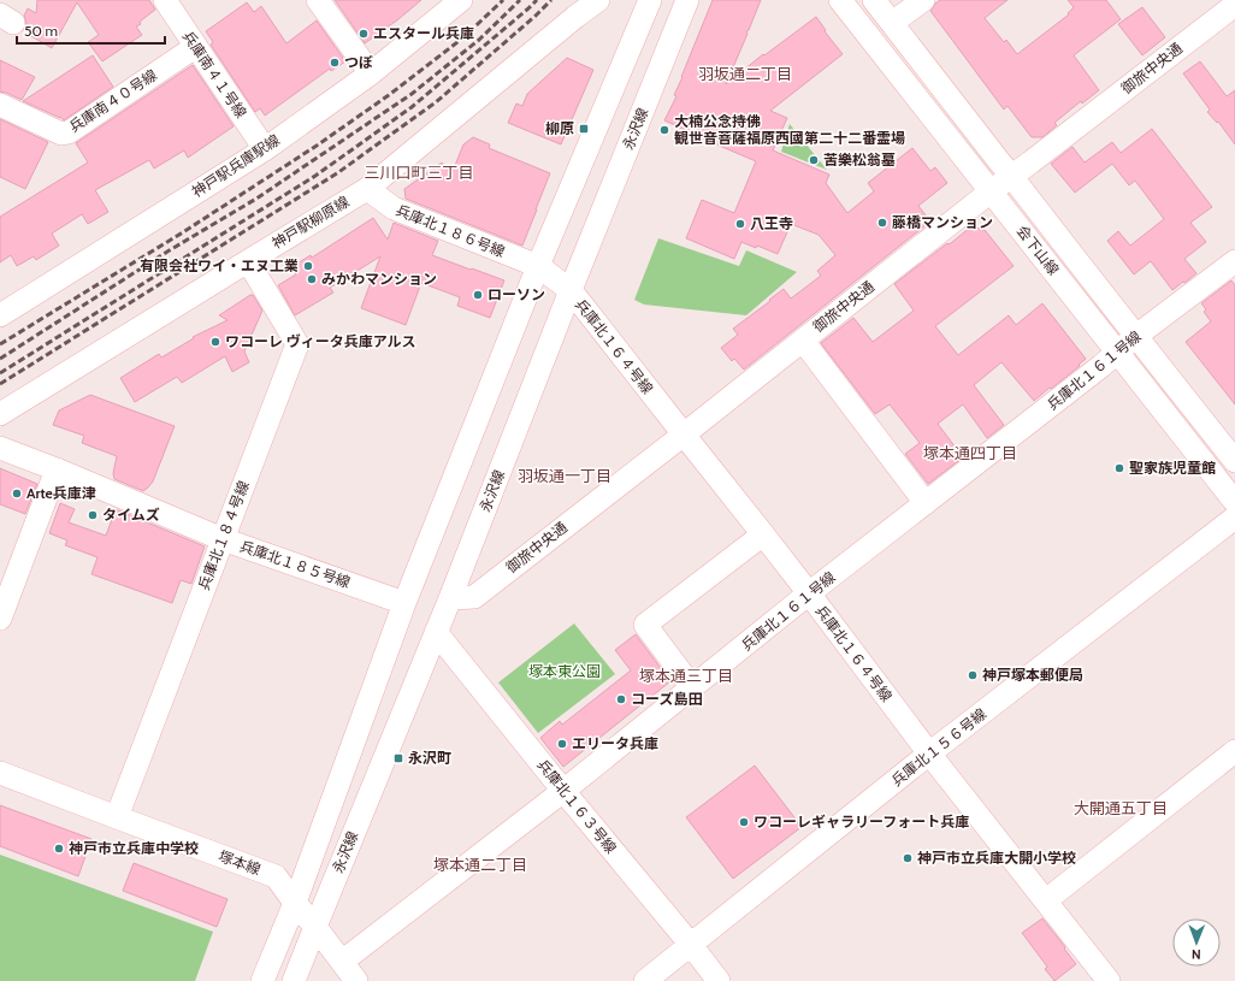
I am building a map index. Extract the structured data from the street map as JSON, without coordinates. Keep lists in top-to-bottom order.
{
  "streets": {
    "street": [
      "御旅中央通",
      "兵庫南４１号線",
      "兵庫南４０号線",
      "永沢線",
      "神戸駅兵庫駅線",
      "神戸駅柳原線",
      "兵庫北１８６号線",
      "会下山線",
      "兵庫北１６４号線",
      "兵庫北１６１号線",
      "兵庫北１８４号線",
      "兵庫北１８５号線",
      "兵庫北１５６号線",
      "兵庫北１６３号線",
      "塚本線"
    ]
  },
  "crossings": [
    ["御旅中央通", "永沢線"],
    ["御旅中央通", "会下山線"],
    ["御旅中央通", "兵庫北１６４号線"],
    ["兵庫南４１号線", "兵庫南４０号線"],
    ["兵庫南４１号線", "神戸駅兵庫駅線"],
    ["永沢線", "兵庫北１８６号線"],
    ["永沢線", "兵庫北１６４号線"],
    ["永沢線", "兵庫北１８５号線"],
    ["永沢線", "兵庫北１６３号線"],
    ["永沢線", "塚本線"],
    ["神戸駅柳原線", "兵庫北１８６号線"],
    ["神戸駅柳原線", "兵庫北１８４号線"],
    ["兵庫北１８６号線", "兵庫北１６４号線"],
    ["会下山線", "兵庫北１６１号線"],
    ["兵庫北１６４号線", "兵庫北１６１号線"],
    ["兵庫北１６４号線", "兵庫北１５６号線"],
    ["兵庫北１６１号線", "兵庫北１６３号線"],
    ["兵庫北１６１号線", "塚本線"],
    ["兵庫北１８４号線", "兵庫北１８５号線"],
    ["兵庫北１８４号線", "塚本線"],
    ["兵庫北１５６号線", "兵庫北１６３号線"]
  ],
  "districts": [
    "羽坂通二丁目",
    "三川口町三丁目",
    "塚本通四丁目",
    "羽坂通一丁目",
    "塚本通三丁目",
    "大開通五丁目",
    "塚本通二丁目"
  ],
  "parks": ["塚本東公園"],
  "places": {
    "other": [
      "エスタール兵庫",
      "つぼ",
      "大楠公念持佛 観世音菩薩福原西國第二十二番霊場",
      "苦樂松翁墓",
      "藤橋マンション",
      "八王寺",
      "有限会社ワイ・エヌ工業",
      "みかわマンション",
      "ローソン",
      "ワコーレ ヴィータ兵庫アルス",
      "聖家族児童館",
      "Arte兵庫津",
      "タイムズ",
      "神戸塚本郵便局",
      "コーズ島田",
      "エリータ兵庫",
      "ワコーレギャラリーフォート兵庫",
      "神戸市立兵庫中学校",
      "神戸市立兵庫大開小学校"
    ],
    "transit": ["柳原", "永沢町"]
  },
  "scale_bar": "50 m",
  "north": "bottom"
}
